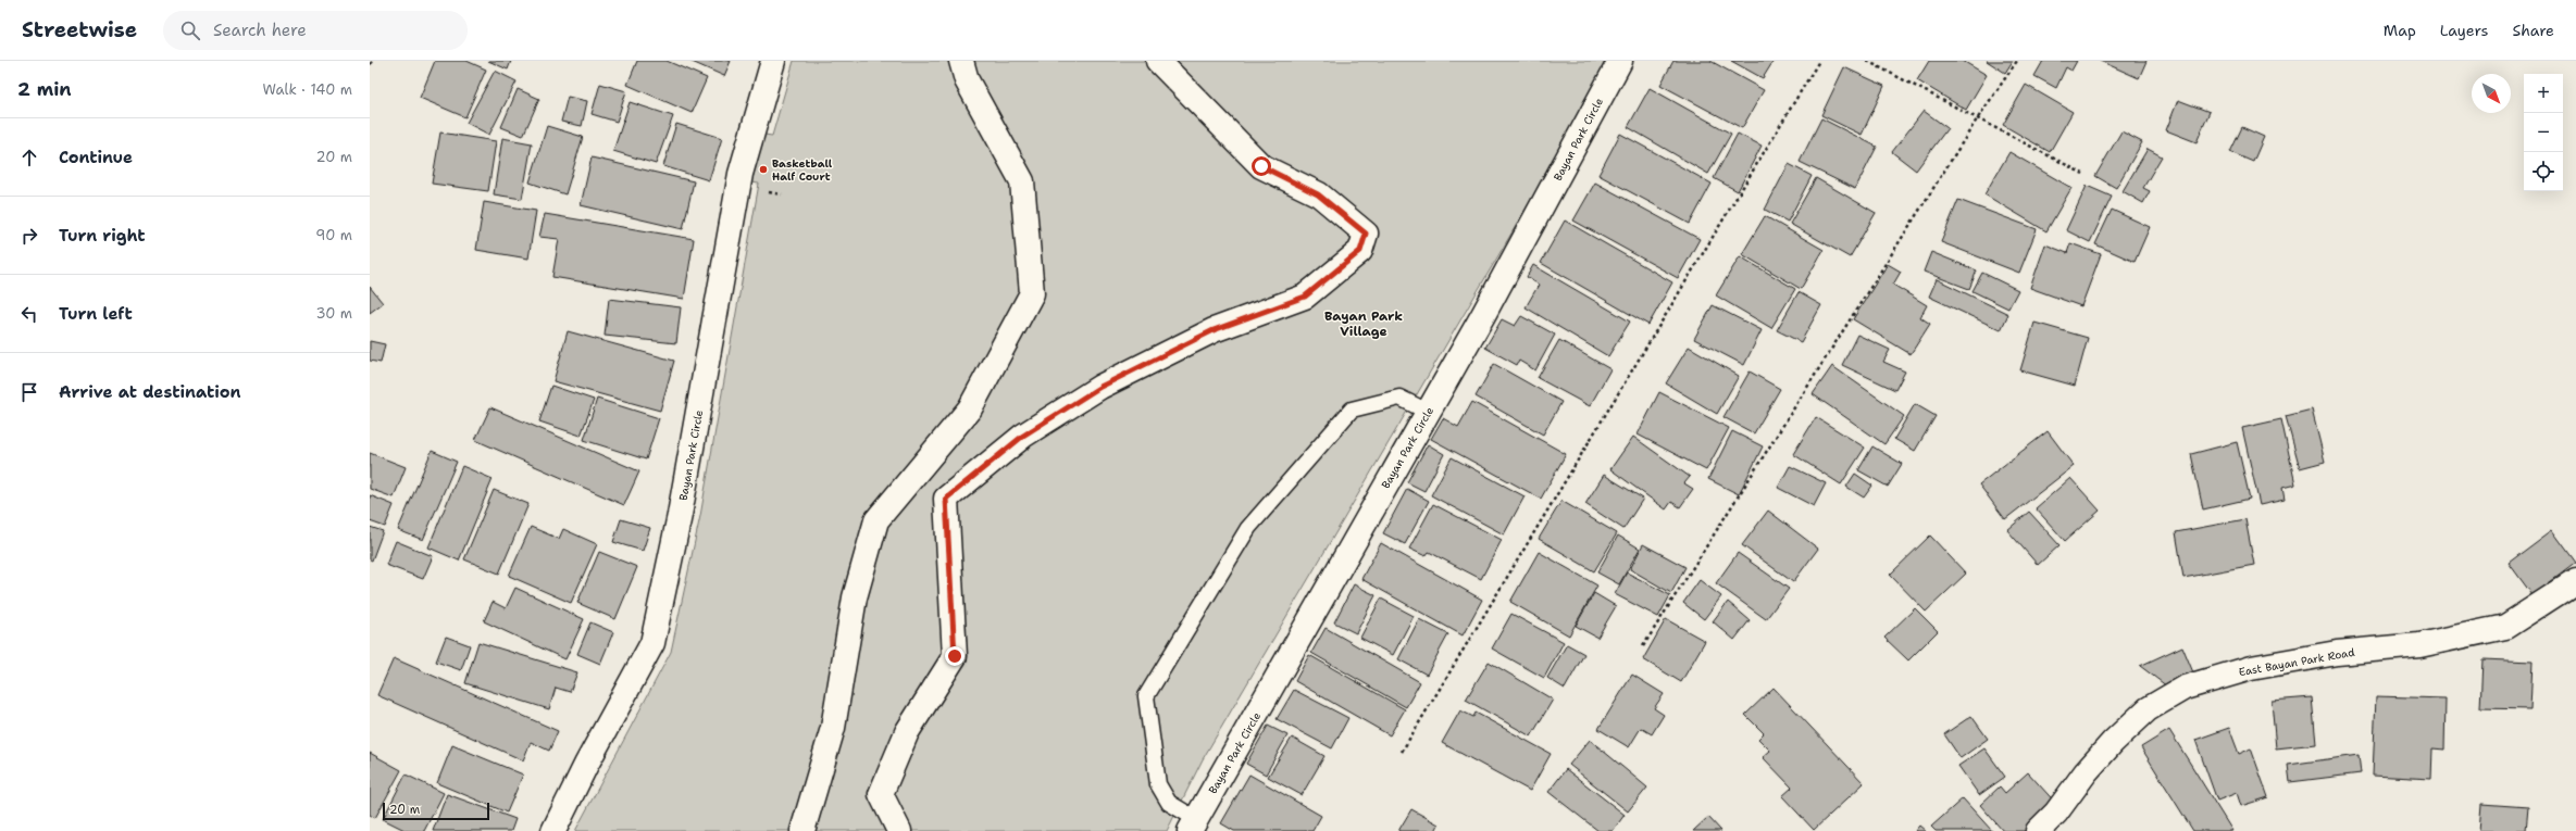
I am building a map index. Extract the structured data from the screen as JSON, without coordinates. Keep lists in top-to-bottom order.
{
  "streets": {
    "street": ["Bayan Park Circle", "East Bayan Park Road"]
  },
  "districts": ["Bayan Park Village"],
  "places": ["Basketball Half Court"],
  "scale_bar": "20 m",
  "north": "bottom right",
  "page": {
    "header": "Streetwise",
    "search": "Search here",
    "nav": ["Map", "Layers", "Share"],
    "heading": ["2 min", "Walk · 140 m"],
    "map_buttons": ["+", "−"],
    "list": [
      ["Continue", "20 m"],
      ["Turn right", "90 m"],
      ["Turn left", "30 m"],
      "Arrive at destination"
    ],
    "scale": "20 m"
  }
}
